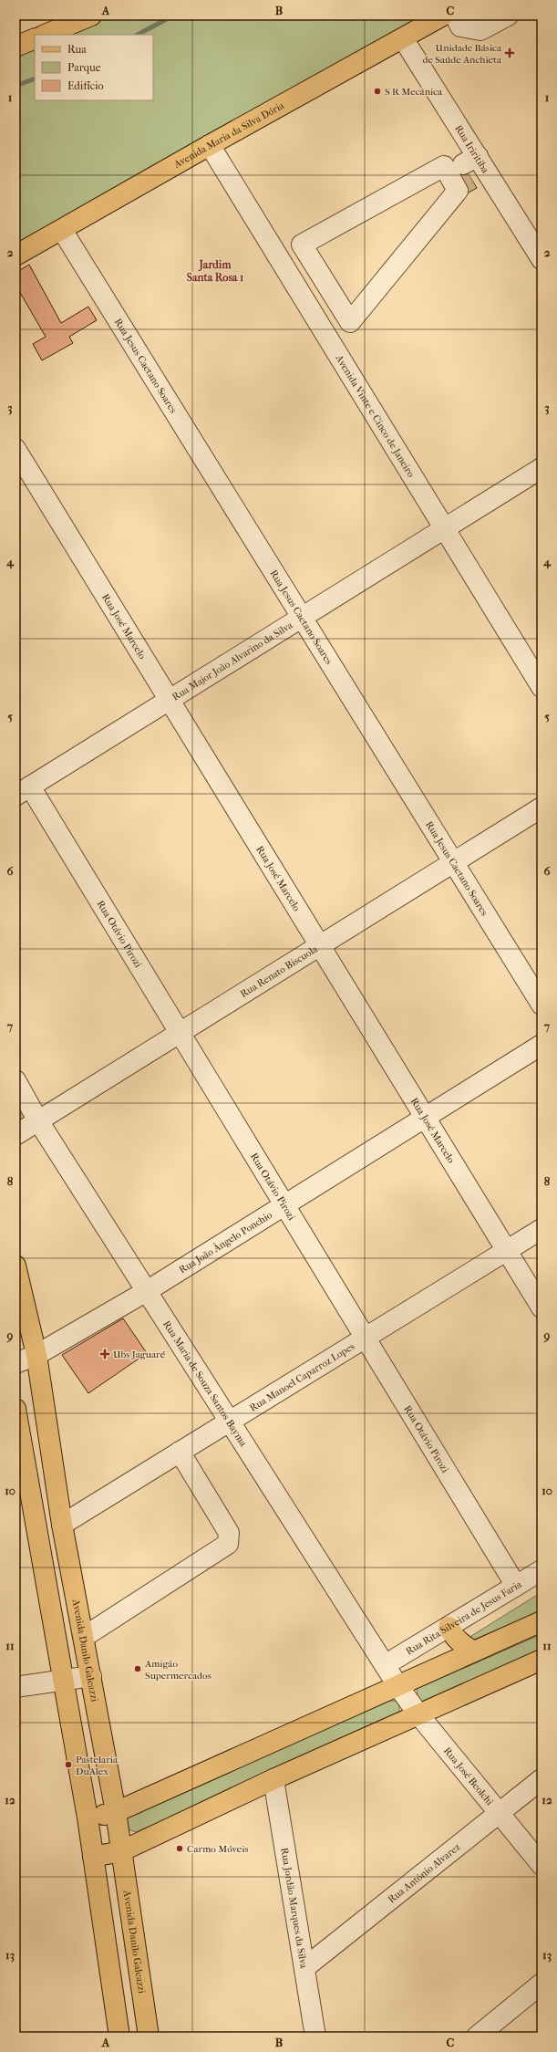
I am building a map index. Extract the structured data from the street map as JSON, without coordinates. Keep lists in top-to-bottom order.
{
  "streets": {
    "main road": ["Avenida Maria da Silva Dória", "Avenida Danilo Galeazzi"],
    "street": [
      "Rua Iriritiba",
      "Rua Jesus Caetano Soares",
      "Avenida Vinte e Cinco de Janeiro",
      "Rua José Marcelo",
      "Rua Major João Alvarino da Silva",
      "Rua Otávio Pirozi",
      "Rua Renato Biscuola",
      "Rua João Ângelo Ponchio",
      "Rua Manoel Caparroz Lopes",
      "Rua Maria de Souza Santos Bayma",
      "Rua Rita Silveira de Jesus Faria",
      "Rua José Beolchi",
      "Rua Antônio Alvarez",
      "Rua Jordão Marques da Silva"
    ]
  },
  "crossings": [
    ["Avenida Maria da Silva Dória", "Rua Iriritiba"],
    ["Avenida Maria da Silva Dória", "Rua Jesus Caetano Soares"],
    ["Avenida Maria da Silva Dória", "Avenida Vinte e Cinco de Janeiro"],
    ["Rua Jesus Caetano Soares", "Rua Major João Alvarino da Silva"],
    ["Rua Jesus Caetano Soares", "Rua Renato Biscuola"],
    ["Avenida Vinte e Cinco de Janeiro", "Rua Major João Alvarino da Silva"],
    ["Rua José Marcelo", "Rua Major João Alvarino da Silva"],
    ["Rua José Marcelo", "Rua Renato Biscuola"],
    ["Rua José Marcelo", "Rua João Ângelo Ponchio"],
    ["Rua José Marcelo", "Rua Manoel Caparroz Lopes"],
    ["Rua Major João Alvarino da Silva", "Rua Otávio Pirozi"],
    ["Rua Otávio Pirozi", "Rua Renato Biscuola"],
    ["Rua Otávio Pirozi", "Rua João Ângelo Ponchio"],
    ["Rua Otávio Pirozi", "Rua Manoel Caparroz Lopes"],
    ["Rua Otávio Pirozi", "Rua Rita Silveira de Jesus Faria"],
    ["Rua Renato Biscuola", "Rua Maria de Souza Santos Bayma"],
    ["Rua João Ângelo Ponchio", "Rua Maria de Souza Santos Bayma"],
    ["Rua João Ângelo Ponchio", "Avenida Danilo Galeazzi"],
    ["Rua Manoel Caparroz Lopes", "Rua Maria de Souza Santos Bayma"],
    ["Rua Manoel Caparroz Lopes", "Avenida Danilo Galeazzi"],
    ["Rua Maria de Souza Santos Bayma", "Rua Rita Silveira de Jesus Faria"],
    ["Rua Maria de Souza Santos Bayma", "Rua José Beolchi"],
    ["Rua José Beolchi", "Rua Antônio Alvarez"],
    ["Rua Antônio Alvarez", "Rua Jordão Marques da Silva"]
  ],
  "districts": ["Jardim Santa Rosa 1"],
  "places": {
    "health": ["Unidade Básica de Saúde Anchieta", "Ubs Jaguaré"],
    "other": [
      "S R Mecânica",
      "Amigão Supermercados",
      "Pastelaria DuAlex",
      "Carmo Móveis"
    ]
  },
  "legend": ["Rua", "Parque", "Edifício"],
  "grid": {
    "columns": ["A", "B", "C"],
    "rows": [
      "1",
      "2",
      "3",
      "4",
      "5",
      "6",
      "7",
      "8",
      "9",
      "10",
      "11",
      "12",
      "13"
    ]
  }
}
